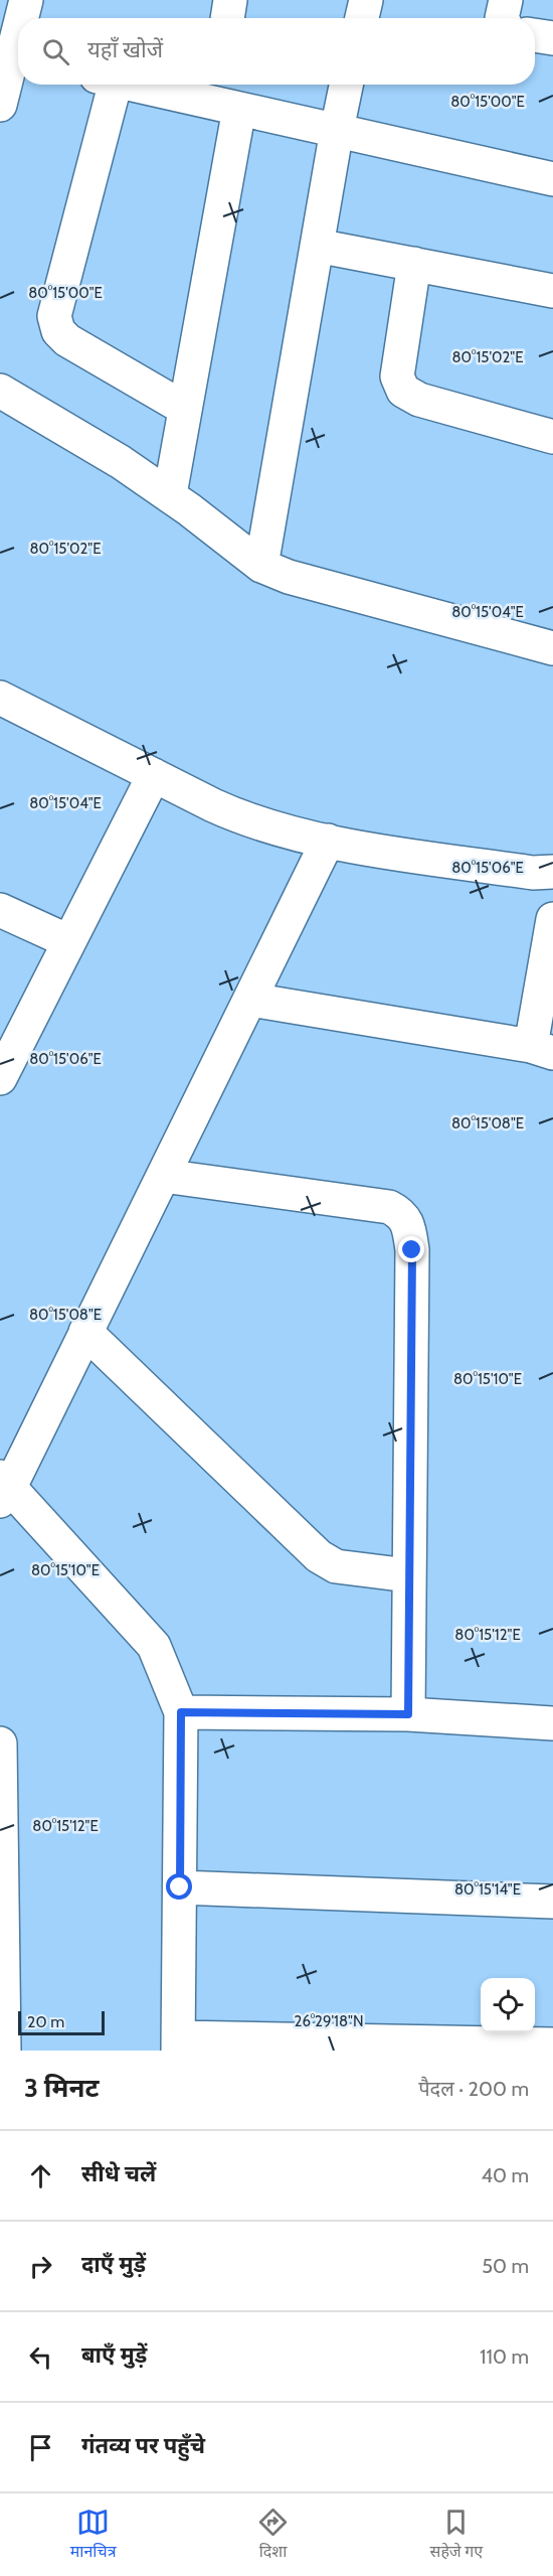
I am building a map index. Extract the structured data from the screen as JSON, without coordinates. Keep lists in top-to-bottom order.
{
  "scale_bar": "20 m",
  "page": {
    "search": "यहाँ खोजें",
    "scale": "20 m",
    "heading": ["3 मिनट", "पैदल · 200 m"],
    "list": [
      ["सीधे चलें", "40 m"],
      ["दाएँ मुड़ें", "50 m"],
      ["बाएँ मुड़ें", "110 m"],
      "गंतव्य पर पहुँचे"
    ],
    "nav": ["मानचित्र", "दिशा", "सहेजे गए"]
  },
  "coordinates": [
    "80°15'00\"E",
    "80°15'02\"E",
    "80°15'04\"E",
    "80°15'06\"E",
    "80°15'08\"E",
    "80°15'10\"E",
    "80°15'12\"E",
    "80°15'14\"E",
    "26°29'18\"N"
  ]
}
